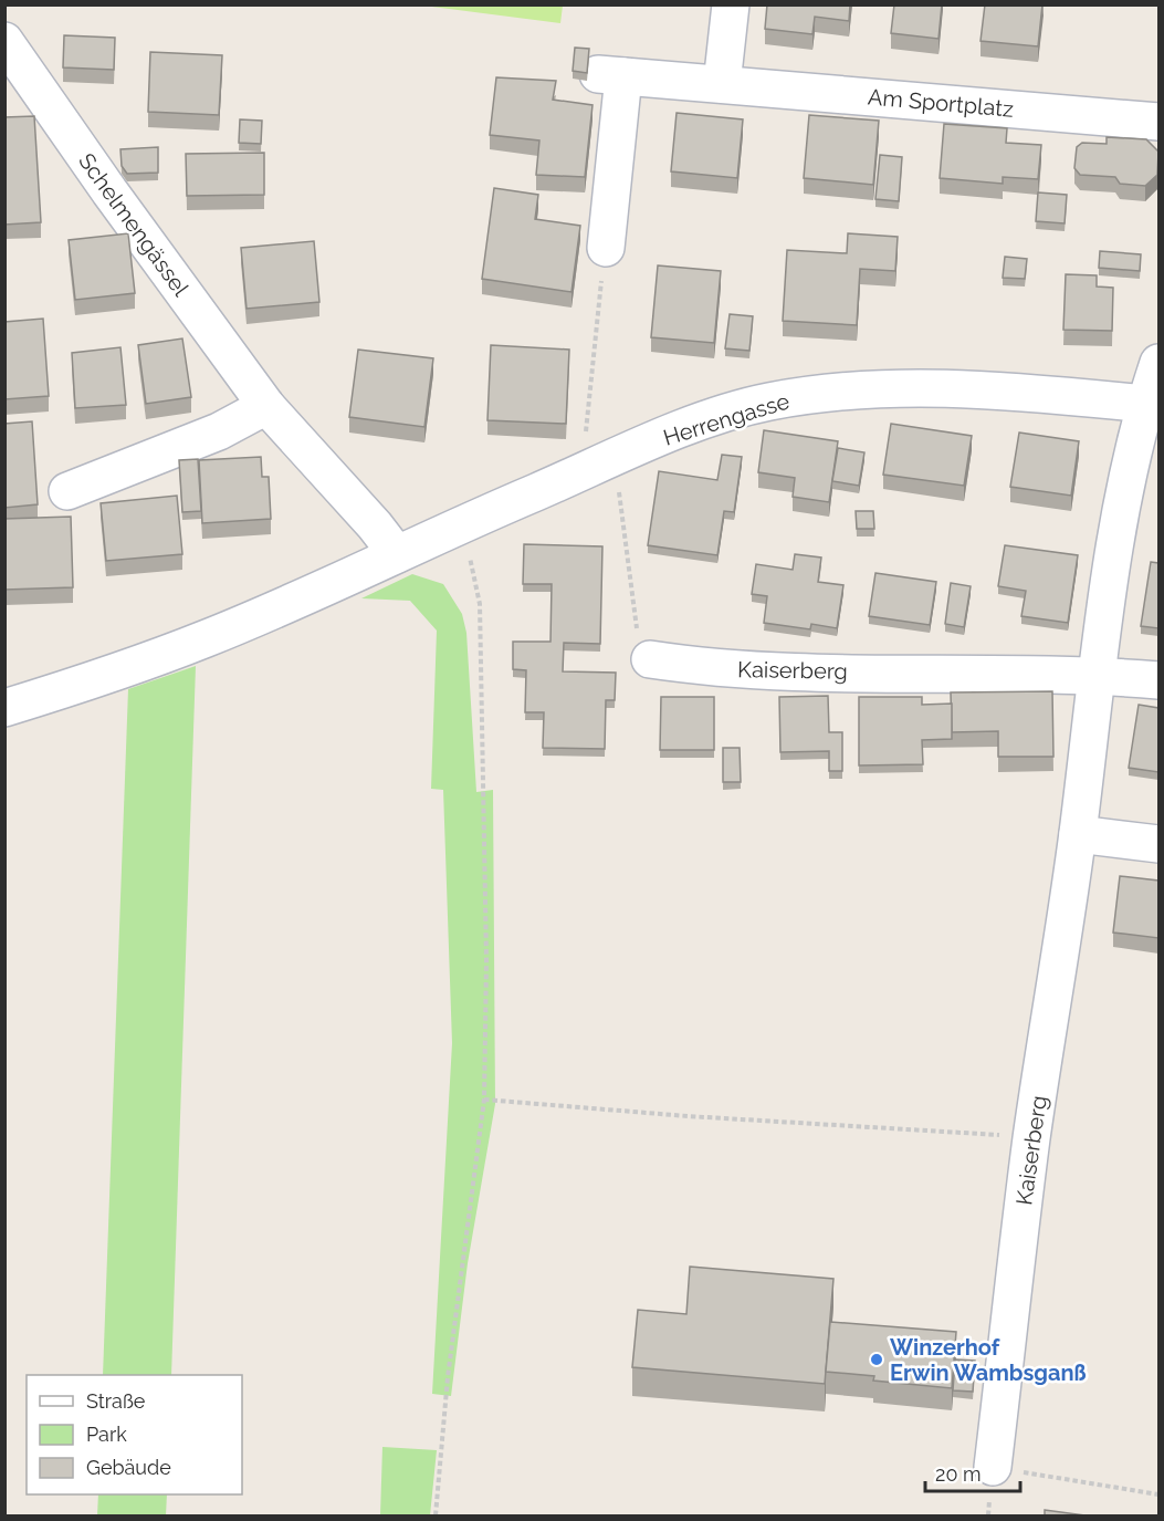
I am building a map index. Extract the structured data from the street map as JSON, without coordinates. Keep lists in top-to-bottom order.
{
  "streets": {
    "street": [
      "Am Sportplatz",
      "Schelmengässel",
      "Herrengasse",
      "Kaiserberg"
    ]
  },
  "crossings": [
    ["Schelmengässel", "Herrengasse"],
    ["Herrengasse", "Kaiserberg"]
  ],
  "places": ["Winzerhof Erwin Wambsganß"],
  "legend": ["Straße", "Park", "Gebäude"],
  "scale_bar": "20 m"
}
